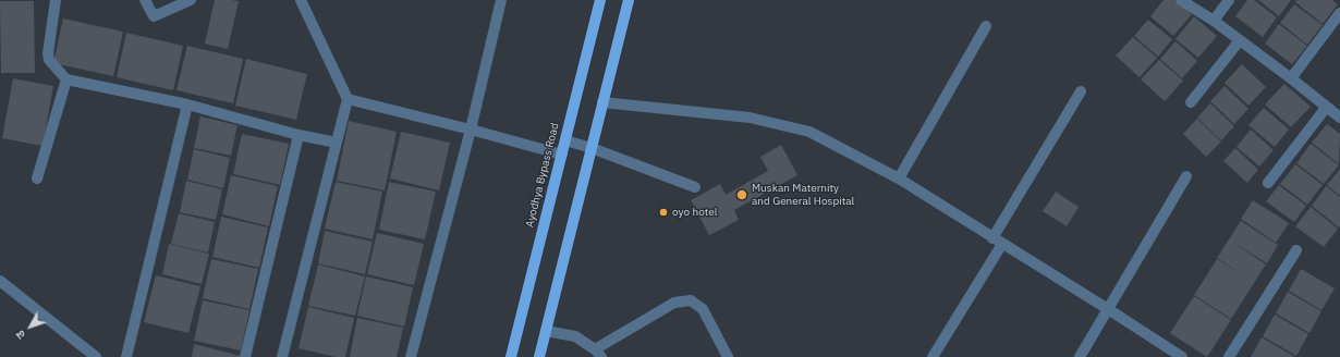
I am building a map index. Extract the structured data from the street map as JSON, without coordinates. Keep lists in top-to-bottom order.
{
  "streets": {
    "main road": ["Ayodhya Bypass Road"]
  },
  "places": ["Muskan Maternity and General Hospital", "oyo hotel"],
  "north": "bottom left"
}
